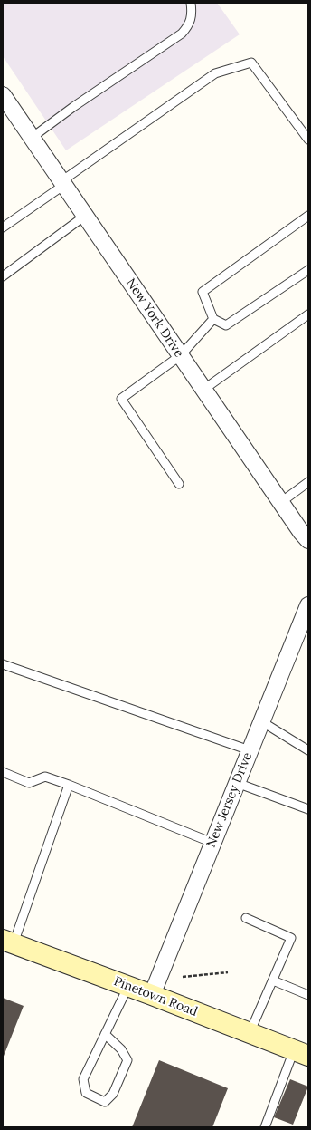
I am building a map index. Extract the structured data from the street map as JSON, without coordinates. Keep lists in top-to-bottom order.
{
  "streets": {
    "street": ["New York Drive", "New Jersey Drive", "Pinetown Road"]
  },
  "crossings": [
    ["New Jersey Drive", "Pinetown Road"]
  ]
}
